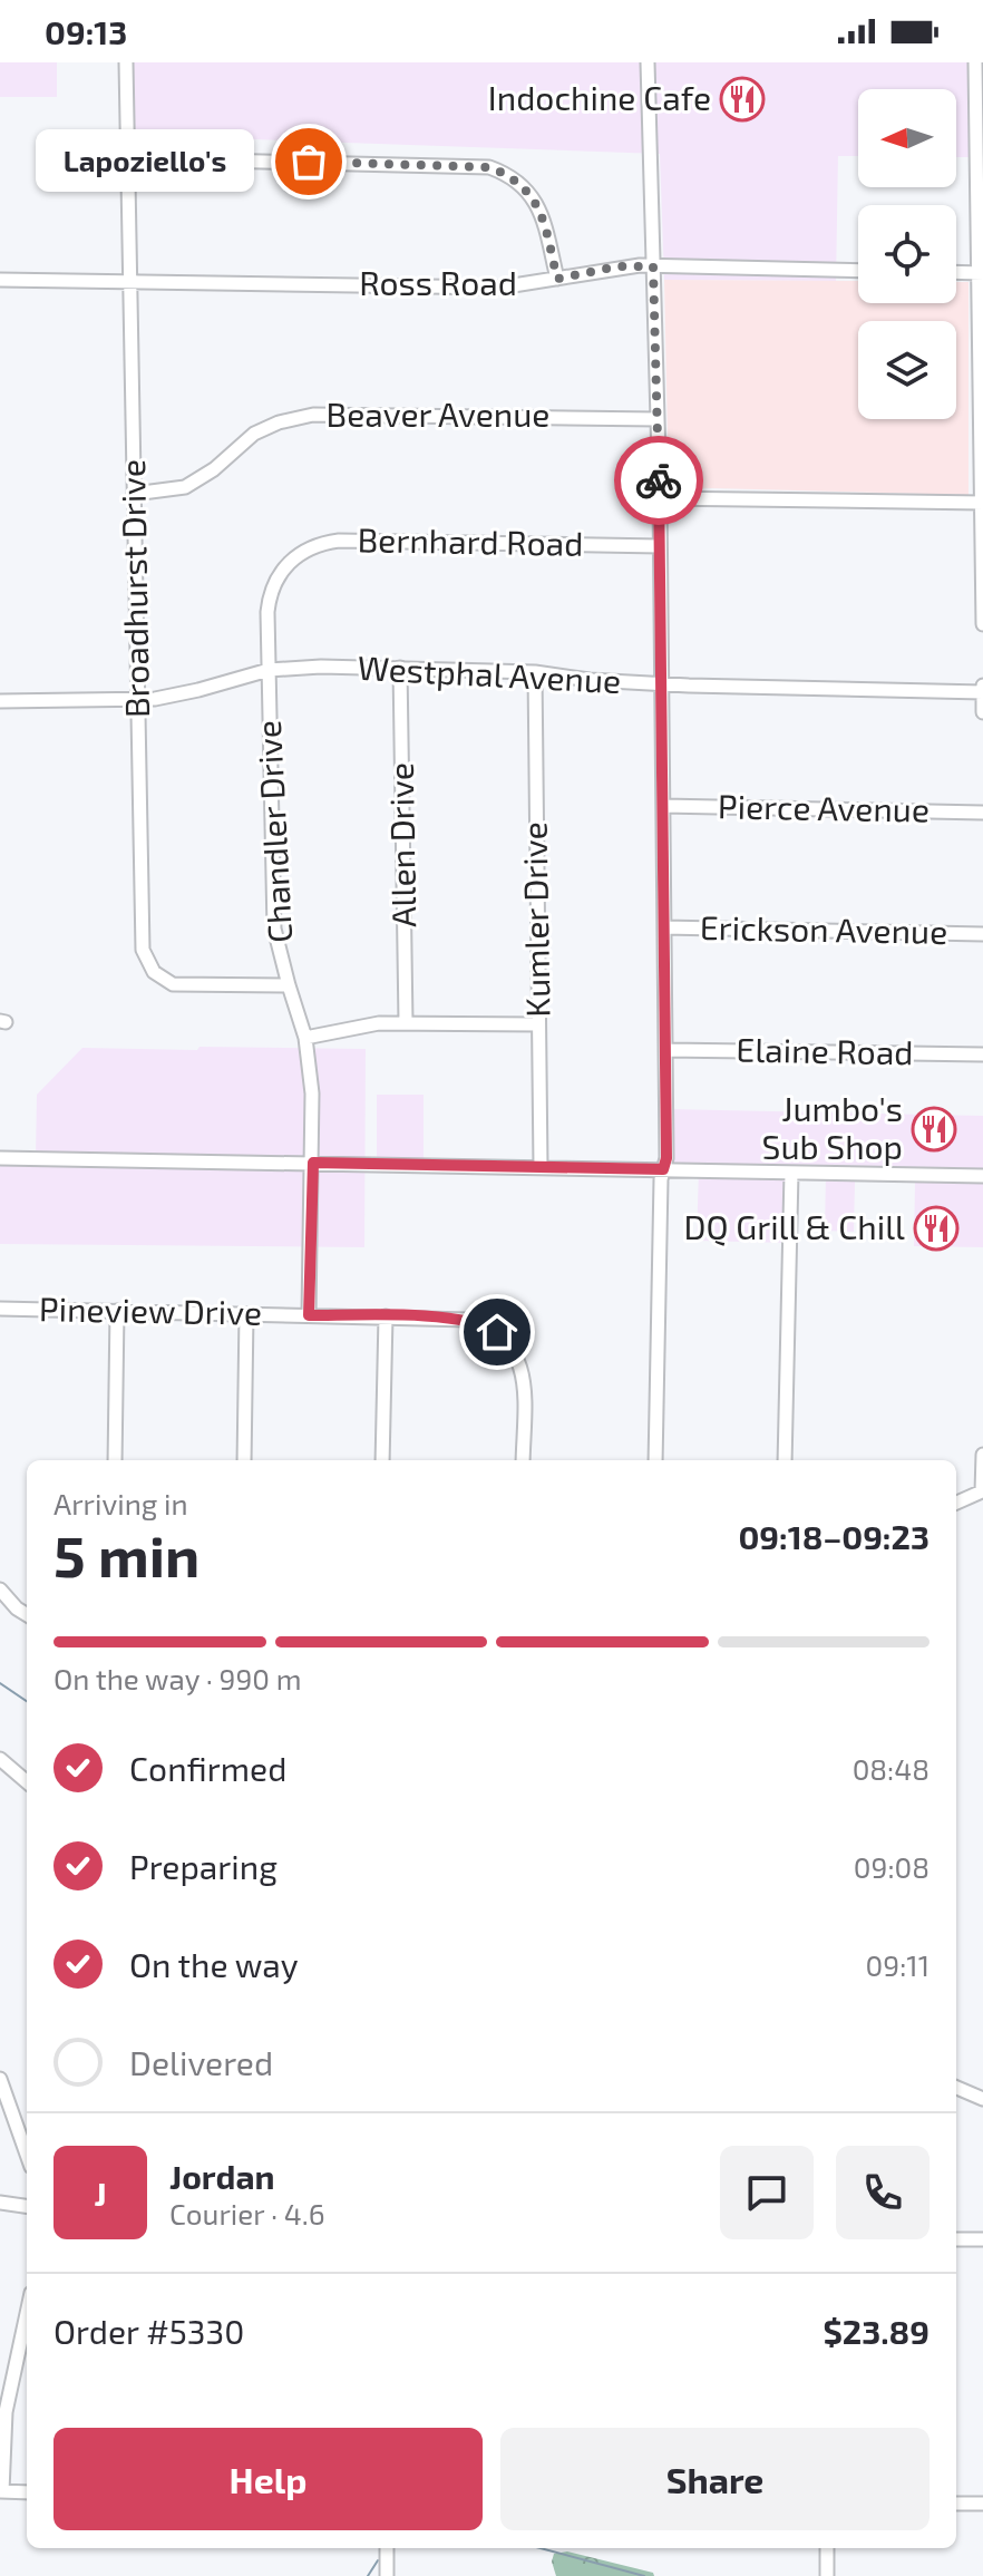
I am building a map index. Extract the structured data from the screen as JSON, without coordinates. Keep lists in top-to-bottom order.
{
  "streets": {
    "street": [
      "Ross Road",
      "Beaver Avenue",
      "Bernhard Road",
      "Broadhurst Drive",
      "Westphal Avenue",
      "Pierce Avenue",
      "Chandler Drive",
      "Allen Drive",
      "Kumler Drive",
      "Erickson Avenue",
      "Elaine Road",
      "Pineview Drive"
    ]
  },
  "crossings": [
    ["Ross Road", "Broadhurst Drive"],
    ["Beaver Avenue", "Broadhurst Drive"],
    ["Bernhard Road", "Chandler Drive"],
    ["Broadhurst Drive", "Westphal Avenue"],
    ["Broadhurst Drive", "Chandler Drive"],
    ["Westphal Avenue", "Chandler Drive"],
    ["Westphal Avenue", "Allen Drive"],
    ["Westphal Avenue", "Kumler Drive"],
    ["Chandler Drive", "Pineview Drive"]
  ],
  "places": {
    "restaurant": ["Indochine Cafe", "Jumbo's Sub Shop", "DQ Grill & Chill"],
    "other": ["Lapoziello's"]
  },
  "north": "left",
  "page": {
    "status": "09:13",
    "bubble": "Lapoziello's",
    "heading": ["5 min", "Arriving in", "09:18–09:23"],
    "panel": [
      "Jordan",
      "Courier · 4.6",
      "Order #5330",
      "$23.89"
    ],
    "bar": "On the way · 990 m",
    "list": [
      ["Confirmed", "08:48"],
      ["Preparing", "09:08"],
      ["On the way", "09:11"],
      "Delivered"
    ],
    "round": "J",
    "buttons": ["Help", "Share"]
  }
}
